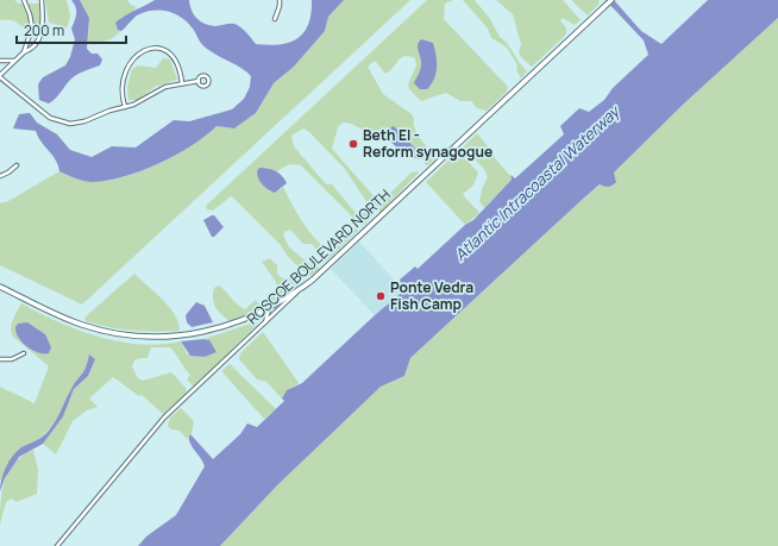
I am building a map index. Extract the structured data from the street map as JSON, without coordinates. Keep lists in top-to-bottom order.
{
  "streets": {
    "street": ["ROSCOE BOULEVARD NORTH"]
  },
  "water": ["Atlantic Intracoastal Waterway"],
  "places": ["Beth El - Reform synagogue", "Ponte Vedra Fish Camp"],
  "scale_bar": "200 m"
}
